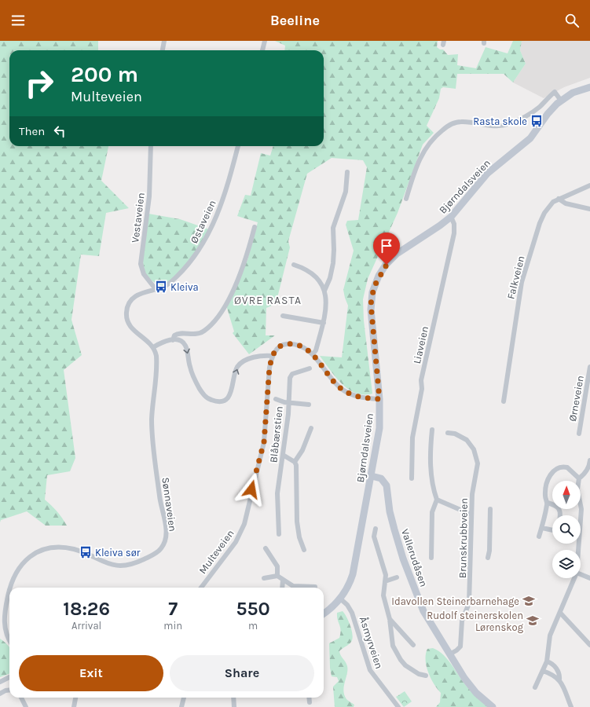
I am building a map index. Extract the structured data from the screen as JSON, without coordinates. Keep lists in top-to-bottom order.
{
  "streets": {
    "street": [
      "Bjørndalsveien",
      "Vestaveien",
      "Østaveien",
      "Falkveien",
      "Liaveien",
      "Ørneveien",
      "Blåbærstien",
      "Sønnaveien",
      "Brunskrubbveien",
      "Multeveien",
      "Vallerudåsen",
      "Åsmyrveien"
    ]
  },
  "crossings": [
    ["Bjørndalsveien", "Liaveien"],
    ["Bjørndalsveien", "Vallerudåsen"],
    ["Bjørndalsveien", "Åsmyrveien"],
    ["Vestaveien", "Østaveien"],
    ["Brunskrubbveien", "Vallerudåsen"]
  ],
  "districts": ["ØVRE RASTA"],
  "places": {
    "bus stop": ["Rasta skole", "Kleiva", "Kleiva sør"],
    "school or university": ["Idavollen Steinerbarnehage", "Rudolf steinerskolen Lørenskog"]
  },
  "north": "top",
  "page": {
    "header": "Beeline",
    "turn": ["200 m", "Multeveien"],
    "then": "Then",
    "eta": [
      "18:26",
      "Arrival",
      "7",
      "min",
      "550",
      "m"
    ],
    "buttons": ["Exit", "Share"]
  }
}
